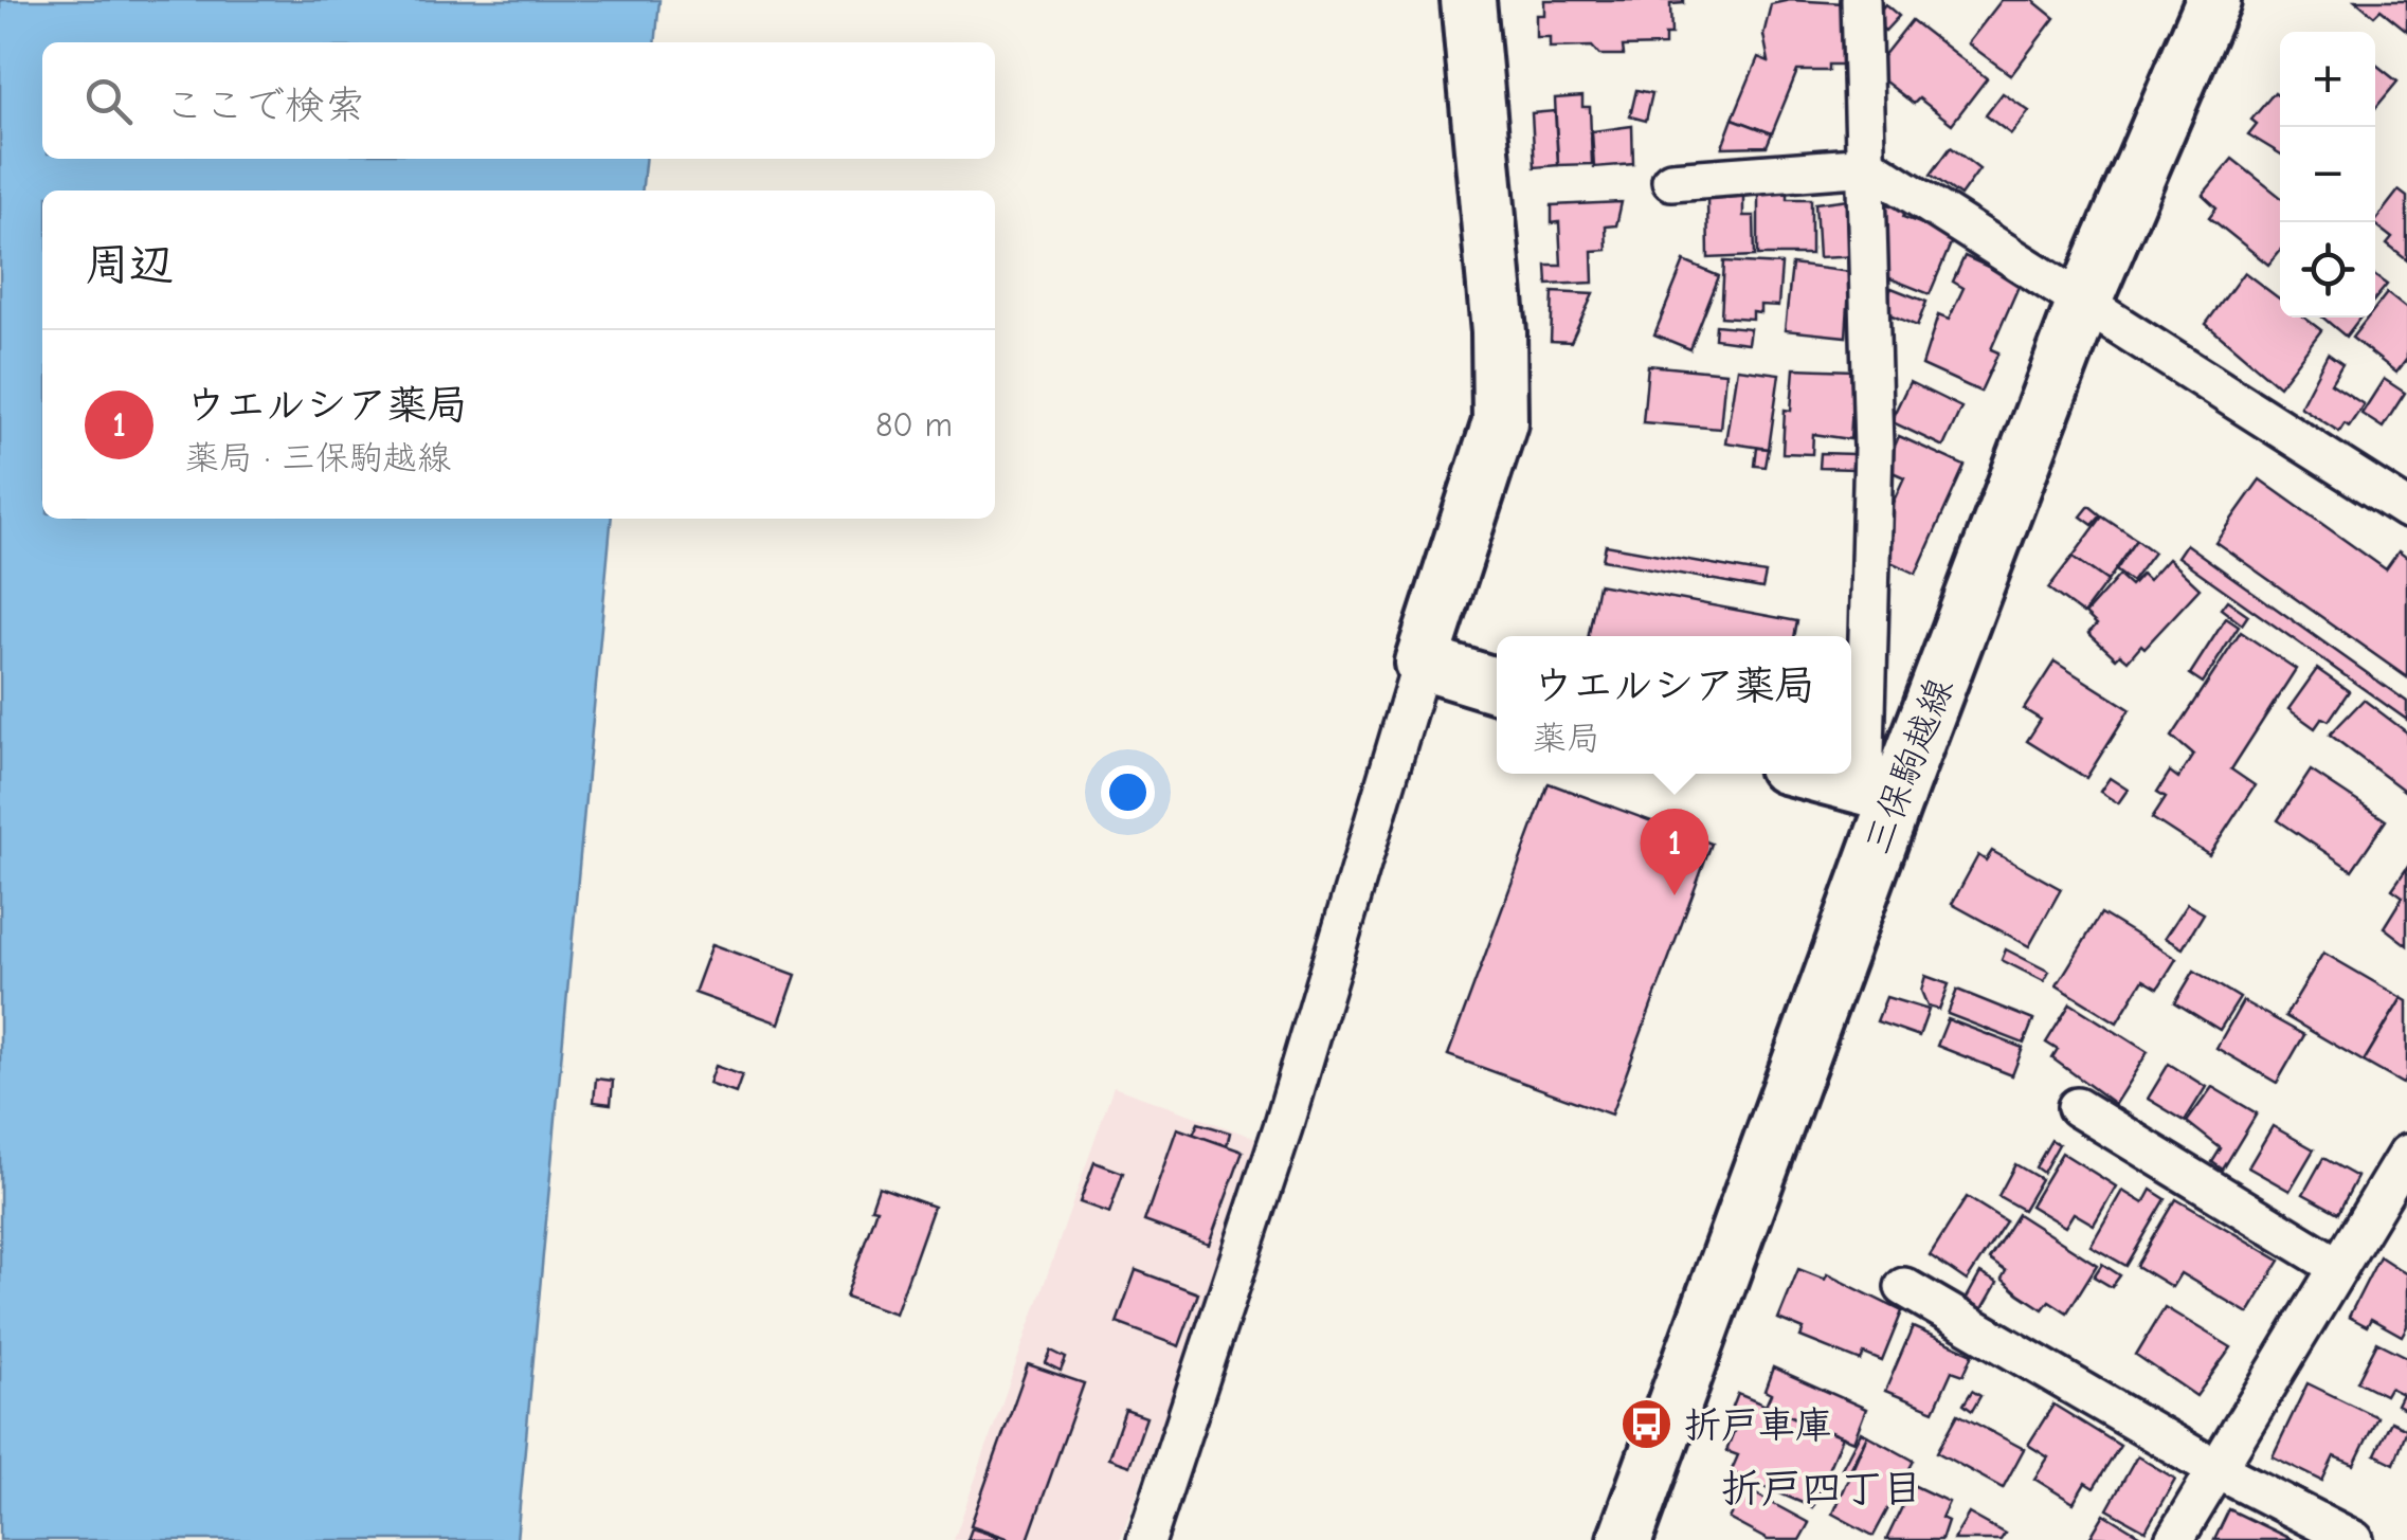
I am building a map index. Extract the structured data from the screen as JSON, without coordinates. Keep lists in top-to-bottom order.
{
  "streets": {
    "main road": ["三保駒越線"]
  },
  "districts": ["折戸四丁目"],
  "places": {
    "bus stop": ["折戸車庫"]
  },
  "page": {
    "map_buttons": ["+", "−"],
    "search": "ここで検索",
    "heading": "周辺",
    "list": [
      {
        "mark": "1",
        "name": "ウエルシア薬局",
        "note": "薬局 · 三保駒越線",
        "value": "80 m"
      }
    ],
    "popup": ["ウエルシア薬局", "薬局"],
    "pins": "1"
  }
}
